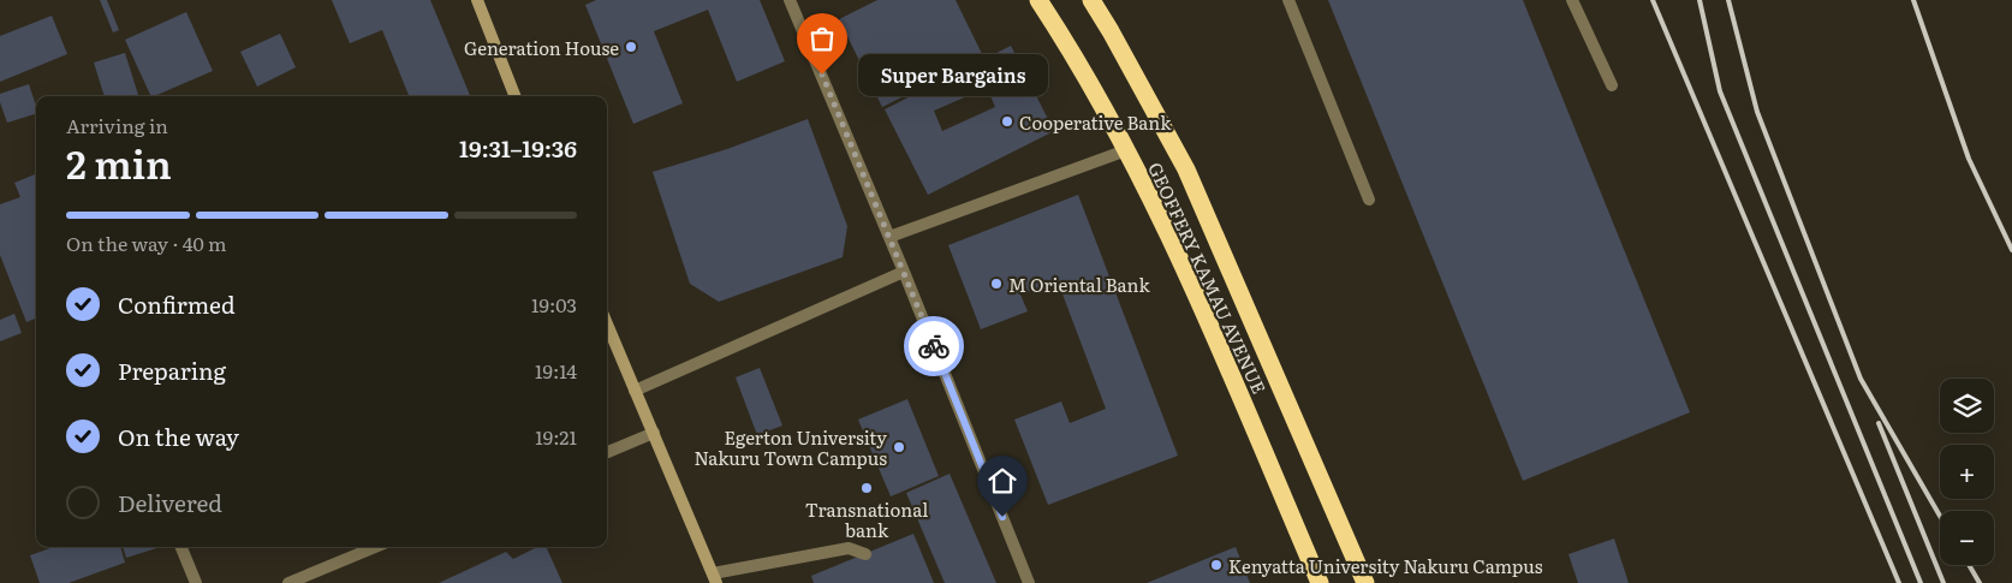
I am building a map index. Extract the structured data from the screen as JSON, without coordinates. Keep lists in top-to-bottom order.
{
  "streets": {
    "highway": ["GEOFFERY KAMAU AVENUE"]
  },
  "places": [
    "Generation House",
    "Super Bargains",
    "Cooperative Bank",
    "M Oriental Bank",
    "Egerton University Nakuru Town Campus",
    "Transnational bank",
    "Kenyatta University Nakuru Campus"
  ],
  "page": {
    "bubble": "Super Bargains",
    "heading": ["2 min", "Arriving in", "19:31–19:36"],
    "bar": "On the way · 40 m",
    "list": [
      ["Confirmed", "19:03"],
      ["Preparing", "19:14"],
      ["On the way", "19:21"],
      "Delivered"
    ],
    "map_buttons": ["+", "−"]
  }
}
